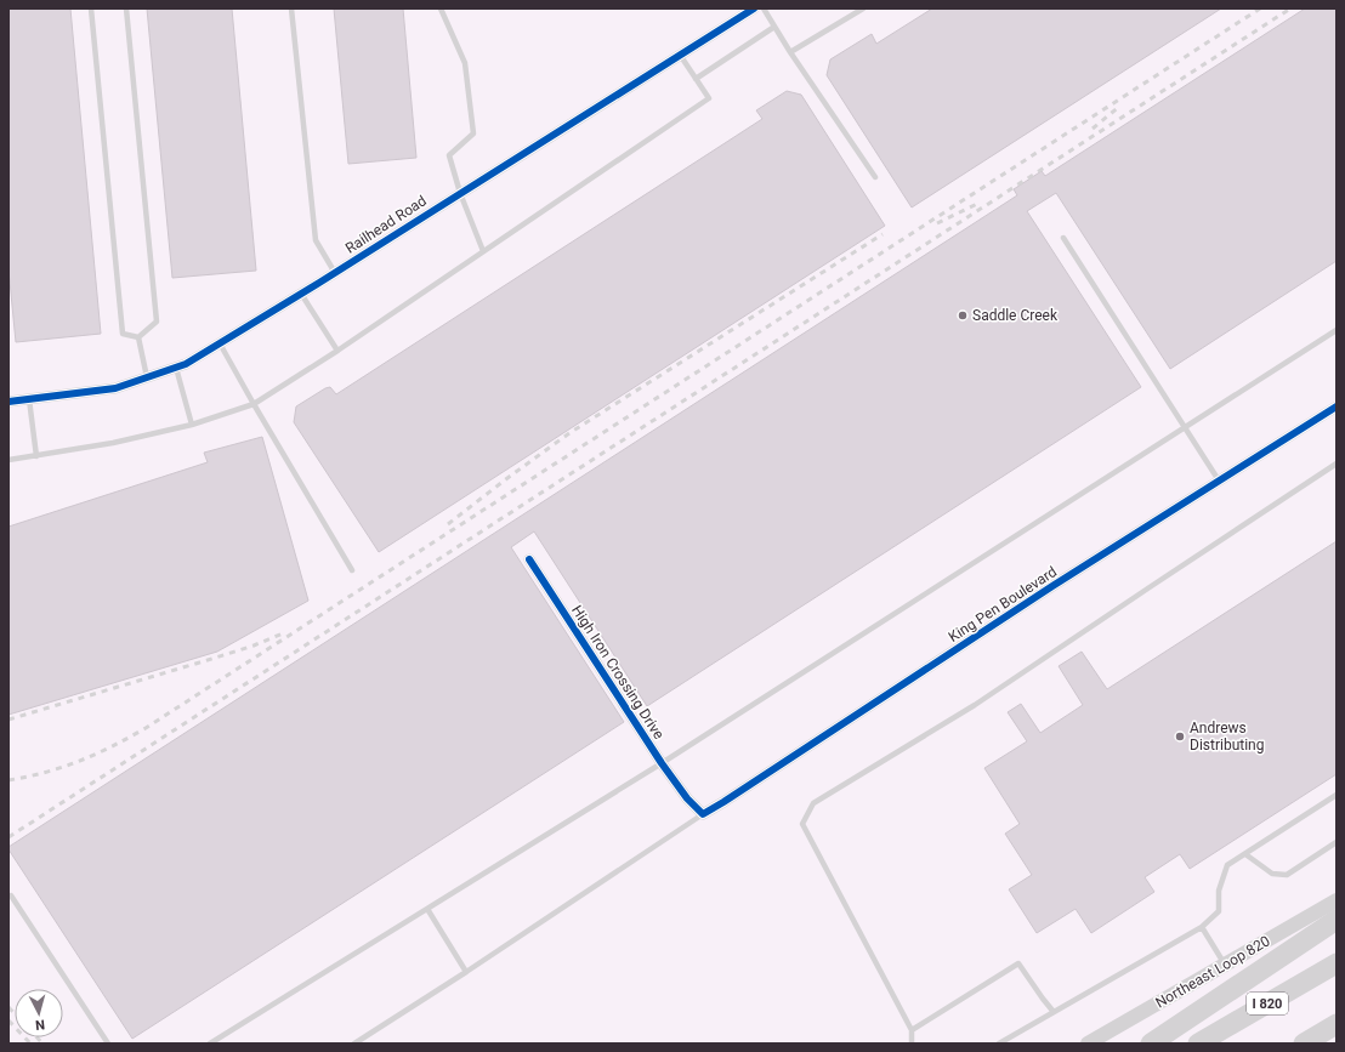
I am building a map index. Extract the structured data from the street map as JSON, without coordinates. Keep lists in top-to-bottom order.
{
  "streets": {
    "highway": ["I 820"],
    "street": [
      "Railhead Road",
      "King Pen Boulevard",
      "High Iron Crossing Drive",
      "Northeast Loop 820"
    ]
  },
  "crossings": [
    ["King Pen Boulevard", "High Iron Crossing Drive"]
  ],
  "places": ["Saddle Creek", "Andrews Distributing"],
  "north": "bottom"
}
